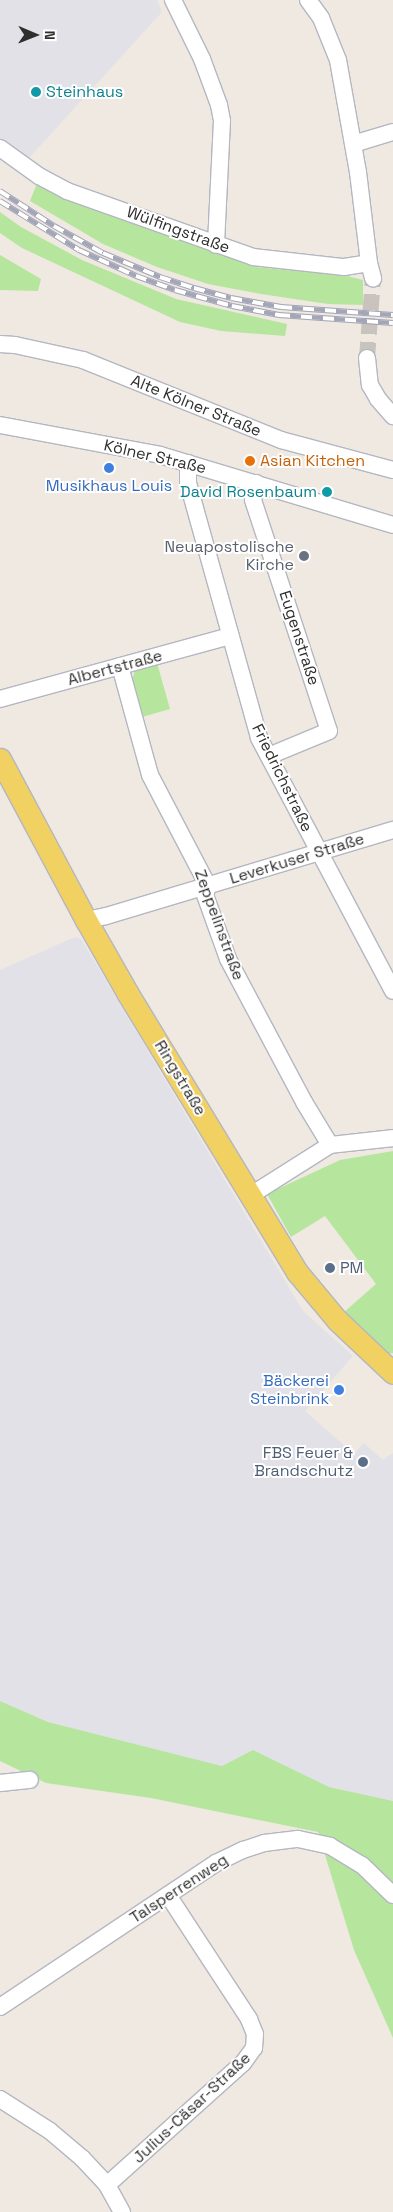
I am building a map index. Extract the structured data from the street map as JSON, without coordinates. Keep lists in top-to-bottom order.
{
  "streets": {
    "main road": ["Ringstraße"],
    "street": [
      "Wülfingstraße",
      "Alte Kölner Straße",
      "Kölner Straße",
      "Eugenstraße",
      "Albertstraße",
      "Friedrichstraße",
      "Leverkuser Straße",
      "Zeppelinstraße",
      "Talsperrenweg",
      "Julius-Cäsar-Straße"
    ]
  },
  "crossings": [
    ["Kölner Straße", "Eugenstraße"],
    ["Kölner Straße", "Friedrichstraße"],
    ["Eugenstraße", "Friedrichstraße"],
    ["Albertstraße", "Friedrichstraße"],
    ["Albertstraße", "Zeppelinstraße"],
    ["Friedrichstraße", "Leverkuser Straße"],
    ["Leverkuser Straße", "Zeppelinstraße"],
    ["Leverkuser Straße", "Ringstraße"],
    ["Talsperrenweg", "Julius-Cäsar-Straße"]
  ],
  "places": [
    "Steinhaus",
    "Asian Kitchen",
    "Musikhaus Louis",
    "David Rosenbaum",
    "Neuapostolische Kirche",
    "PM",
    "Bäckerei Steinbrink",
    "FBS Feuer & Brandschutz"
  ],
  "north": "right"
}
